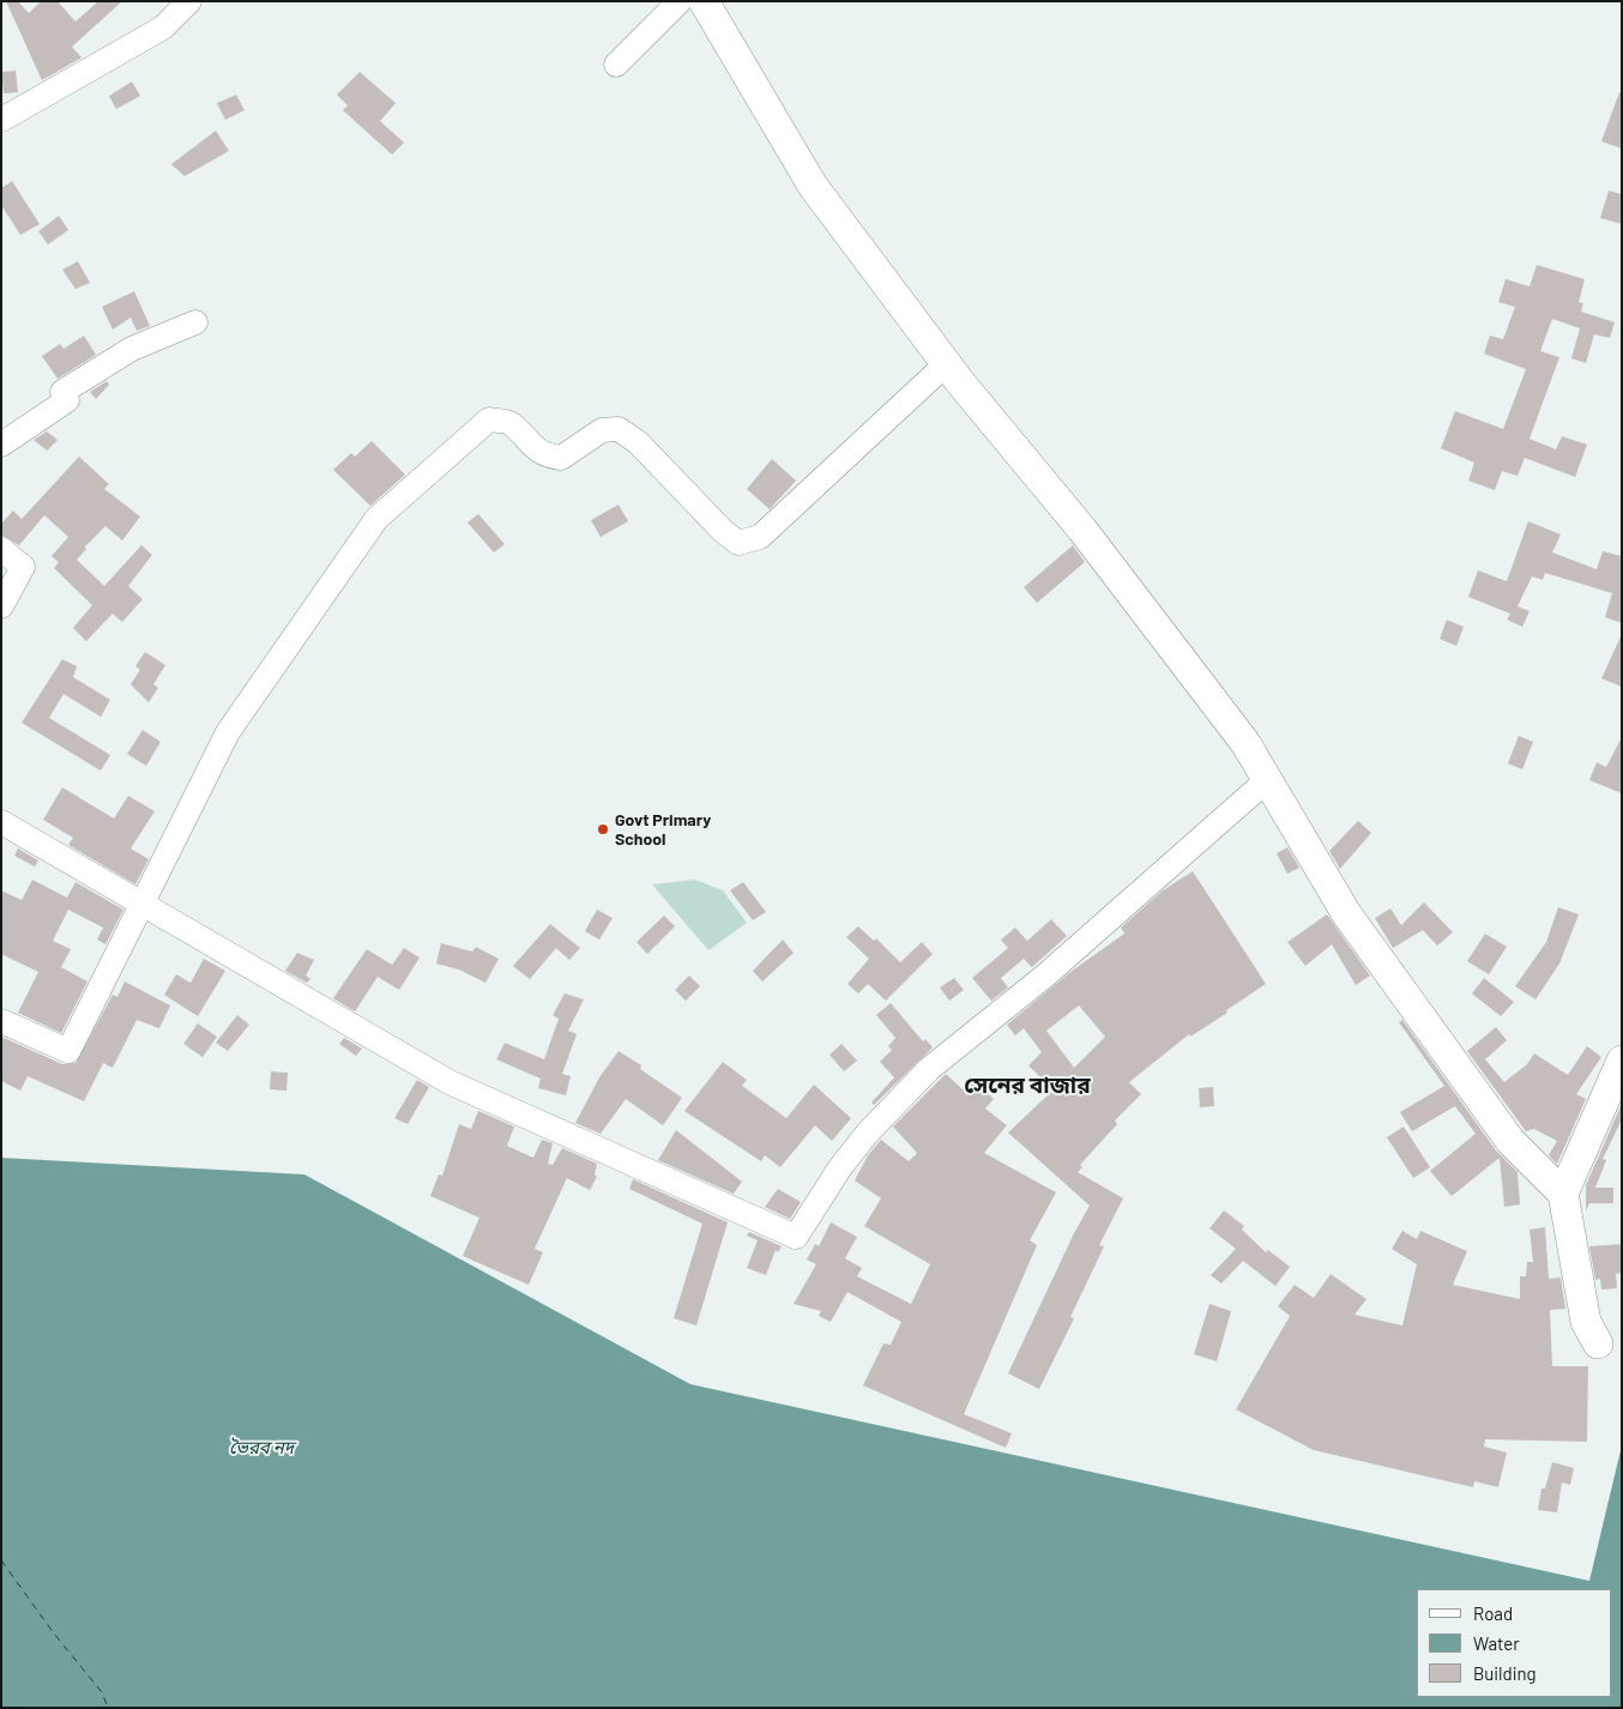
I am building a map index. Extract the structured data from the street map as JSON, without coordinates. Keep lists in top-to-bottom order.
{
  "districts": ["সেনের বাজার"],
  "water": ["ভৈরব নদ"],
  "places": ["Govt Primary School"],
  "legend": ["Road", "Water", "Building"]
}
